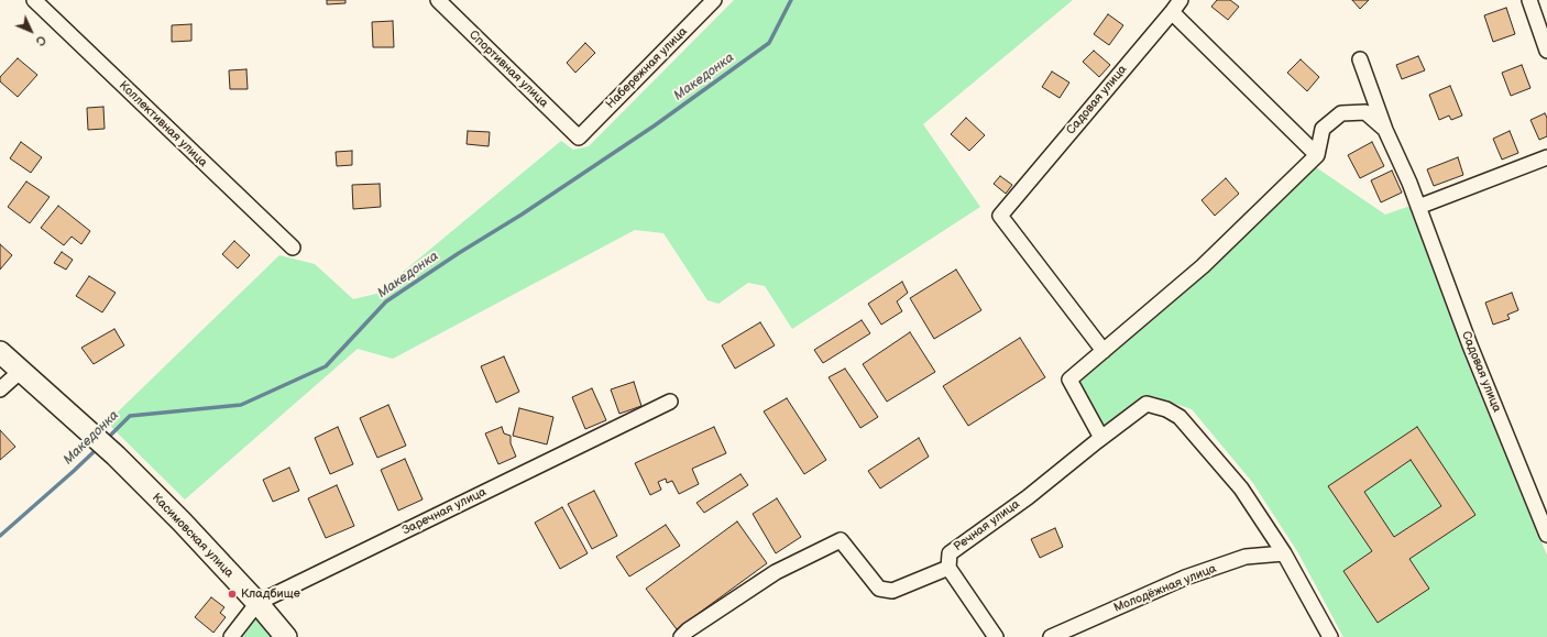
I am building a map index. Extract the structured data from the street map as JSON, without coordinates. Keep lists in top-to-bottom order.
{
  "streets": {
    "main road": ["Касимовская улица"],
    "street": [
      "Набережная улица",
      "Спортивная улица",
      "Садовая улица",
      "Коллективная улица",
      "Заречная улица",
      "Речная улица",
      "Молодёжная улица"
    ]
  },
  "crossings": [
    ["Набережная улица", "Спортивная улица"],
    ["Заречная улица", "Касимовская улица"],
    ["Речная улица", "Молодёжная улица"]
  ],
  "water": ["Македонка"],
  "places": ["Кладбище"],
  "north": "bottom right"
}
